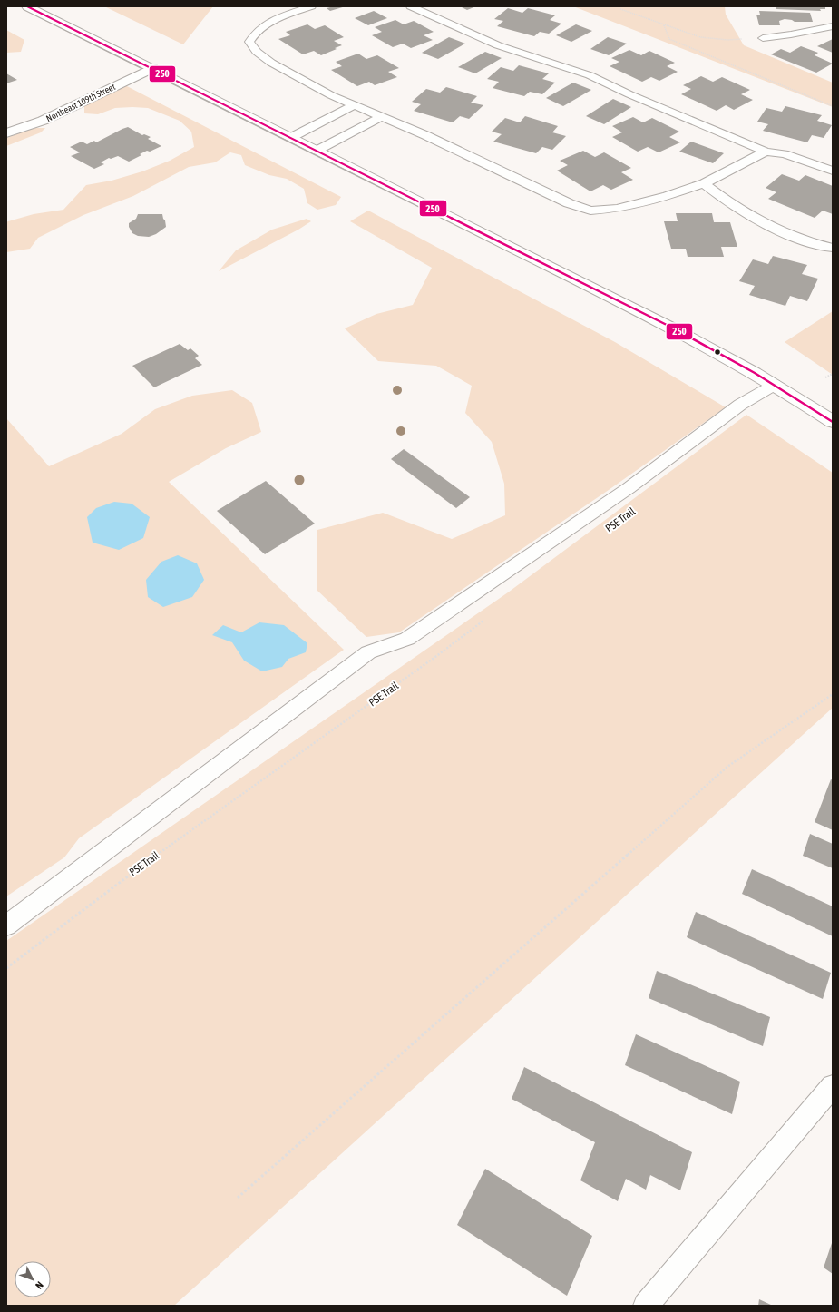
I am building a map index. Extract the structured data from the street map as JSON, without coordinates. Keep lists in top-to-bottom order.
{
  "streets": {
    "main road": ["Northeast 109th Street"],
    "path": ["PSE Trail"]
  },
  "lines": ["transit line 250"],
  "north": "bottom right"
}
